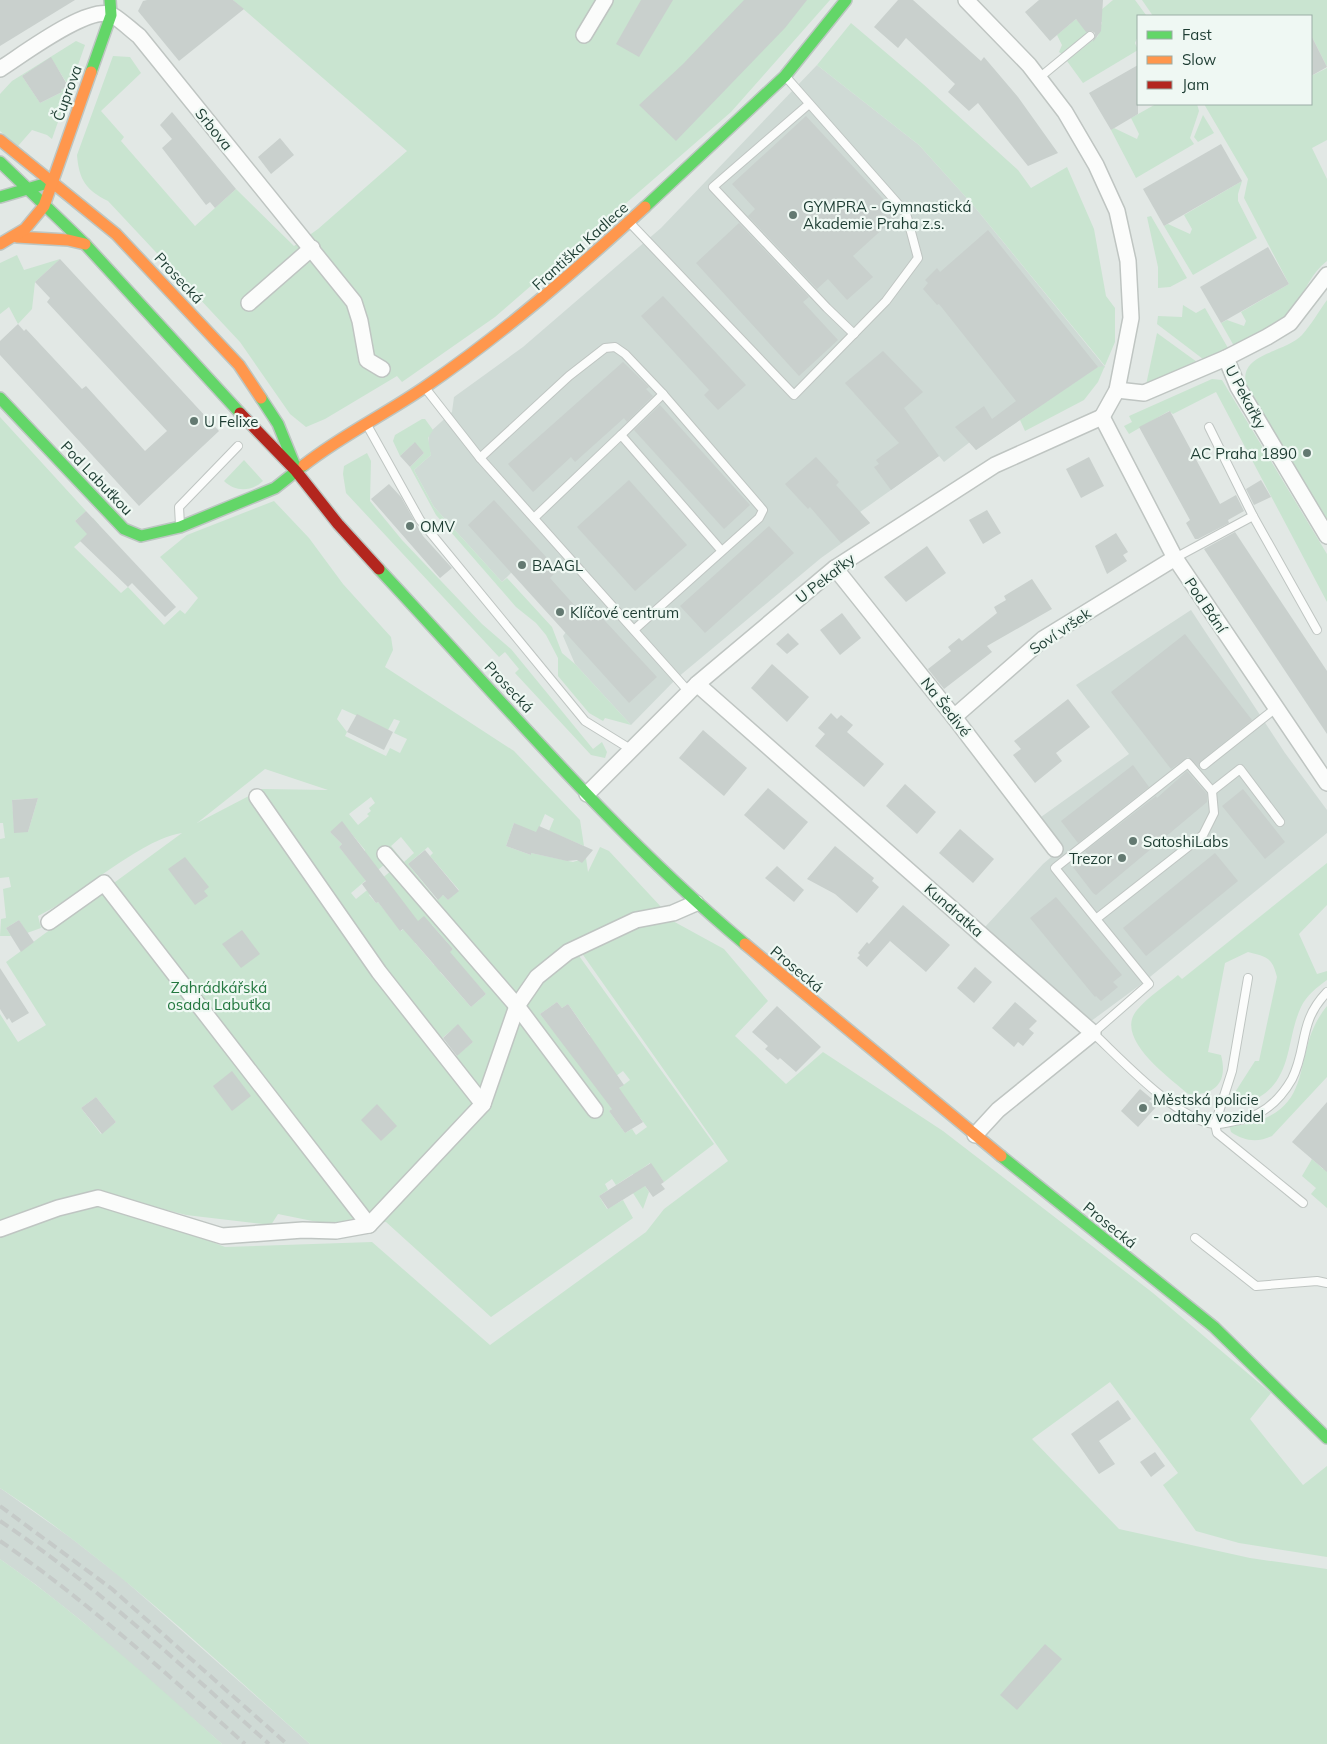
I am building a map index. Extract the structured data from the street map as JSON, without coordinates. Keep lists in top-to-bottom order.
{
  "streets": {
    "main road": [
      "Čuprova",
      "Františka Kadlece",
      "Prosecká",
      "Pod Labuťkou"
    ],
    "street": [
      "Srbova",
      "U Pekařky",
      "Pod Bání",
      "Soví vršek",
      "Na Šedivé",
      "Kundratka"
    ]
  },
  "crossings": [
    ["Čuprova", "Srbova"],
    ["Čuprova", "Prosecká"],
    ["Františka Kadlece", "Prosecká"],
    ["Františka Kadlece", "Pod Labuťkou"],
    ["Prosecká", "U Pekařky"],
    ["Prosecká", "Pod Labuťkou"],
    ["U Pekařky", "Pod Bání"],
    ["U Pekařky", "Na Šedivé"],
    ["U Pekařky", "Kundratka"],
    ["Pod Bání", "Soví vršek"],
    ["Soví vršek", "Na Šedivé"]
  ],
  "parks": ["Zahrádkářská osada Labuťka"],
  "places": [
    "GYMPRA - Gymnastická Akademie Praha z.s.",
    "U Felixe",
    "AC Praha 1890",
    "OMV",
    "BAAGL",
    "Klíčové centrum",
    "SatoshiLabs",
    "Trezor",
    "Městská policie - odtahy vozidel"
  ],
  "legend": ["Fast", "Slow", "Jam"]
}
